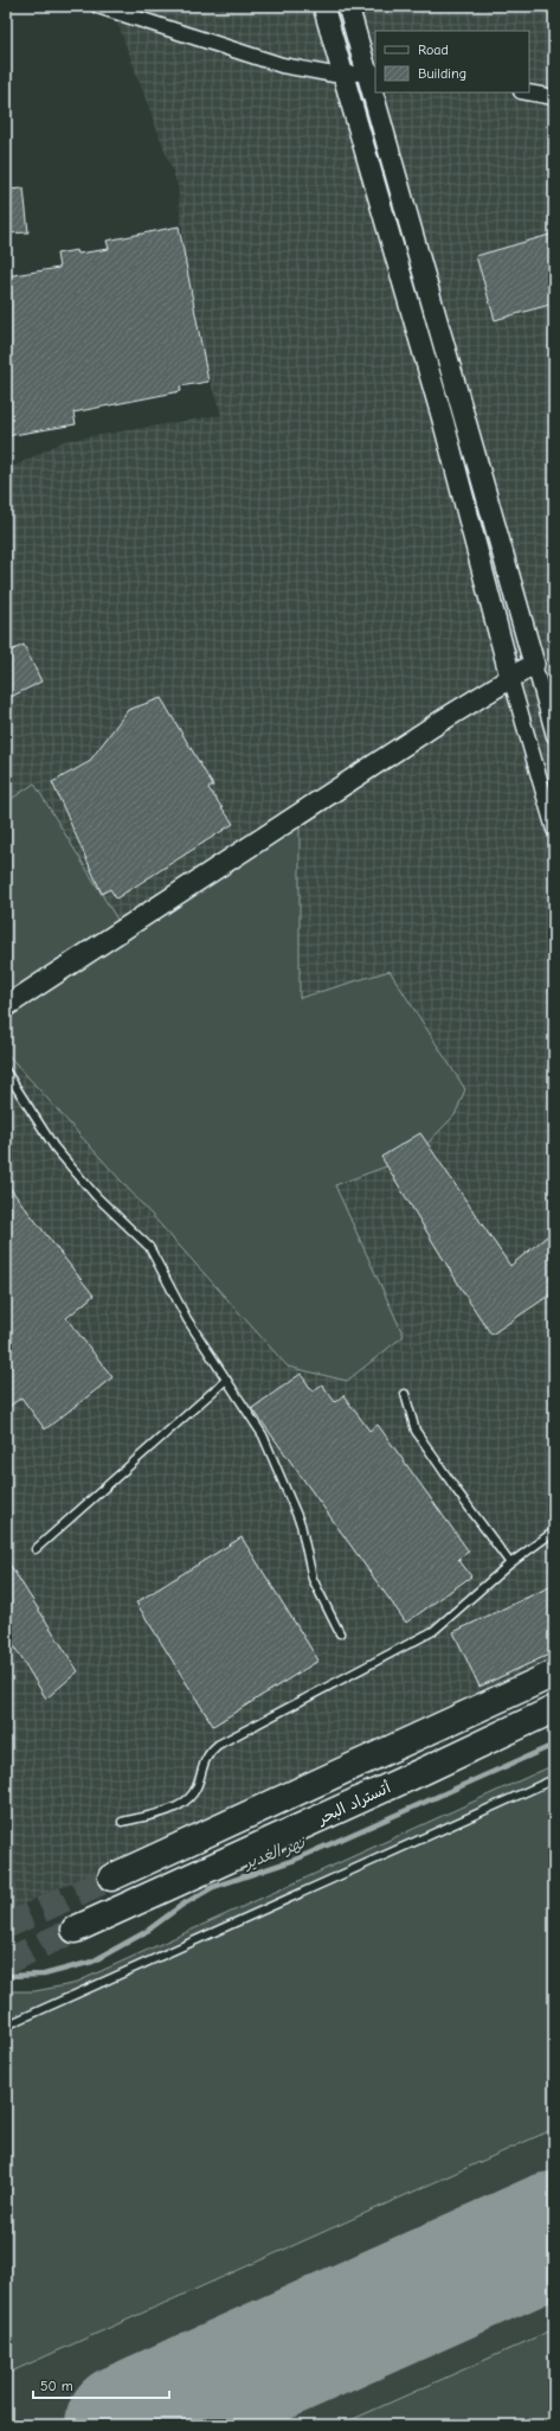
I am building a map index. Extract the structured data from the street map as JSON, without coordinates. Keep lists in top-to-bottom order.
{
  "streets": {
    "highway": ["أتستراد البحر"]
  },
  "water": ["نهر الغدير"],
  "legend": ["Road", "Building"],
  "scale_bar": "50 m"
}
